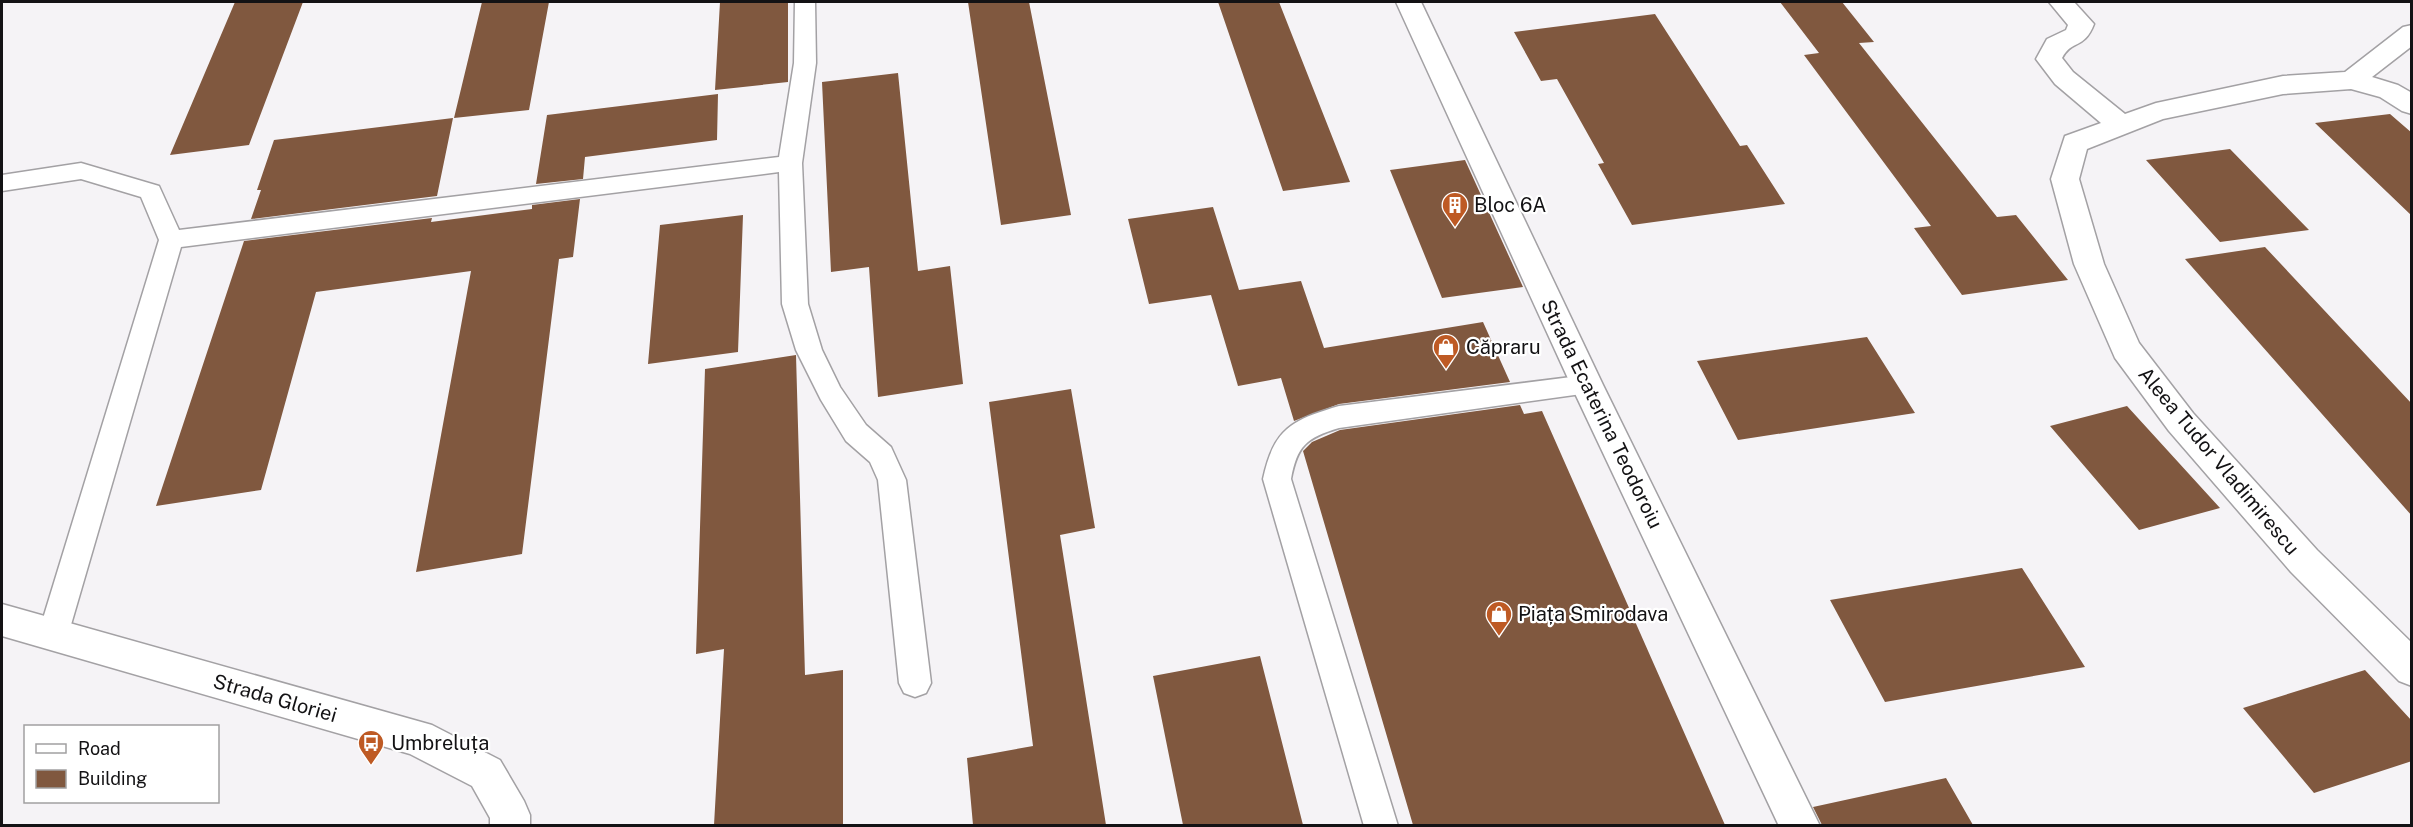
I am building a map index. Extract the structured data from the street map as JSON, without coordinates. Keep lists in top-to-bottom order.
{
  "streets": {
    "street": ["Strada Ecaterina Teodoroiu", "Aleea Tudor Vladimirescu", "Strada Gloriei"]
  },
  "places": {
    "building": ["Bloc 6A"],
    "shop": ["Căpraru", "Piața Smirodava"],
    "bus stop": ["Umbreluța"]
  },
  "legend": ["Road", "Building"]
}
